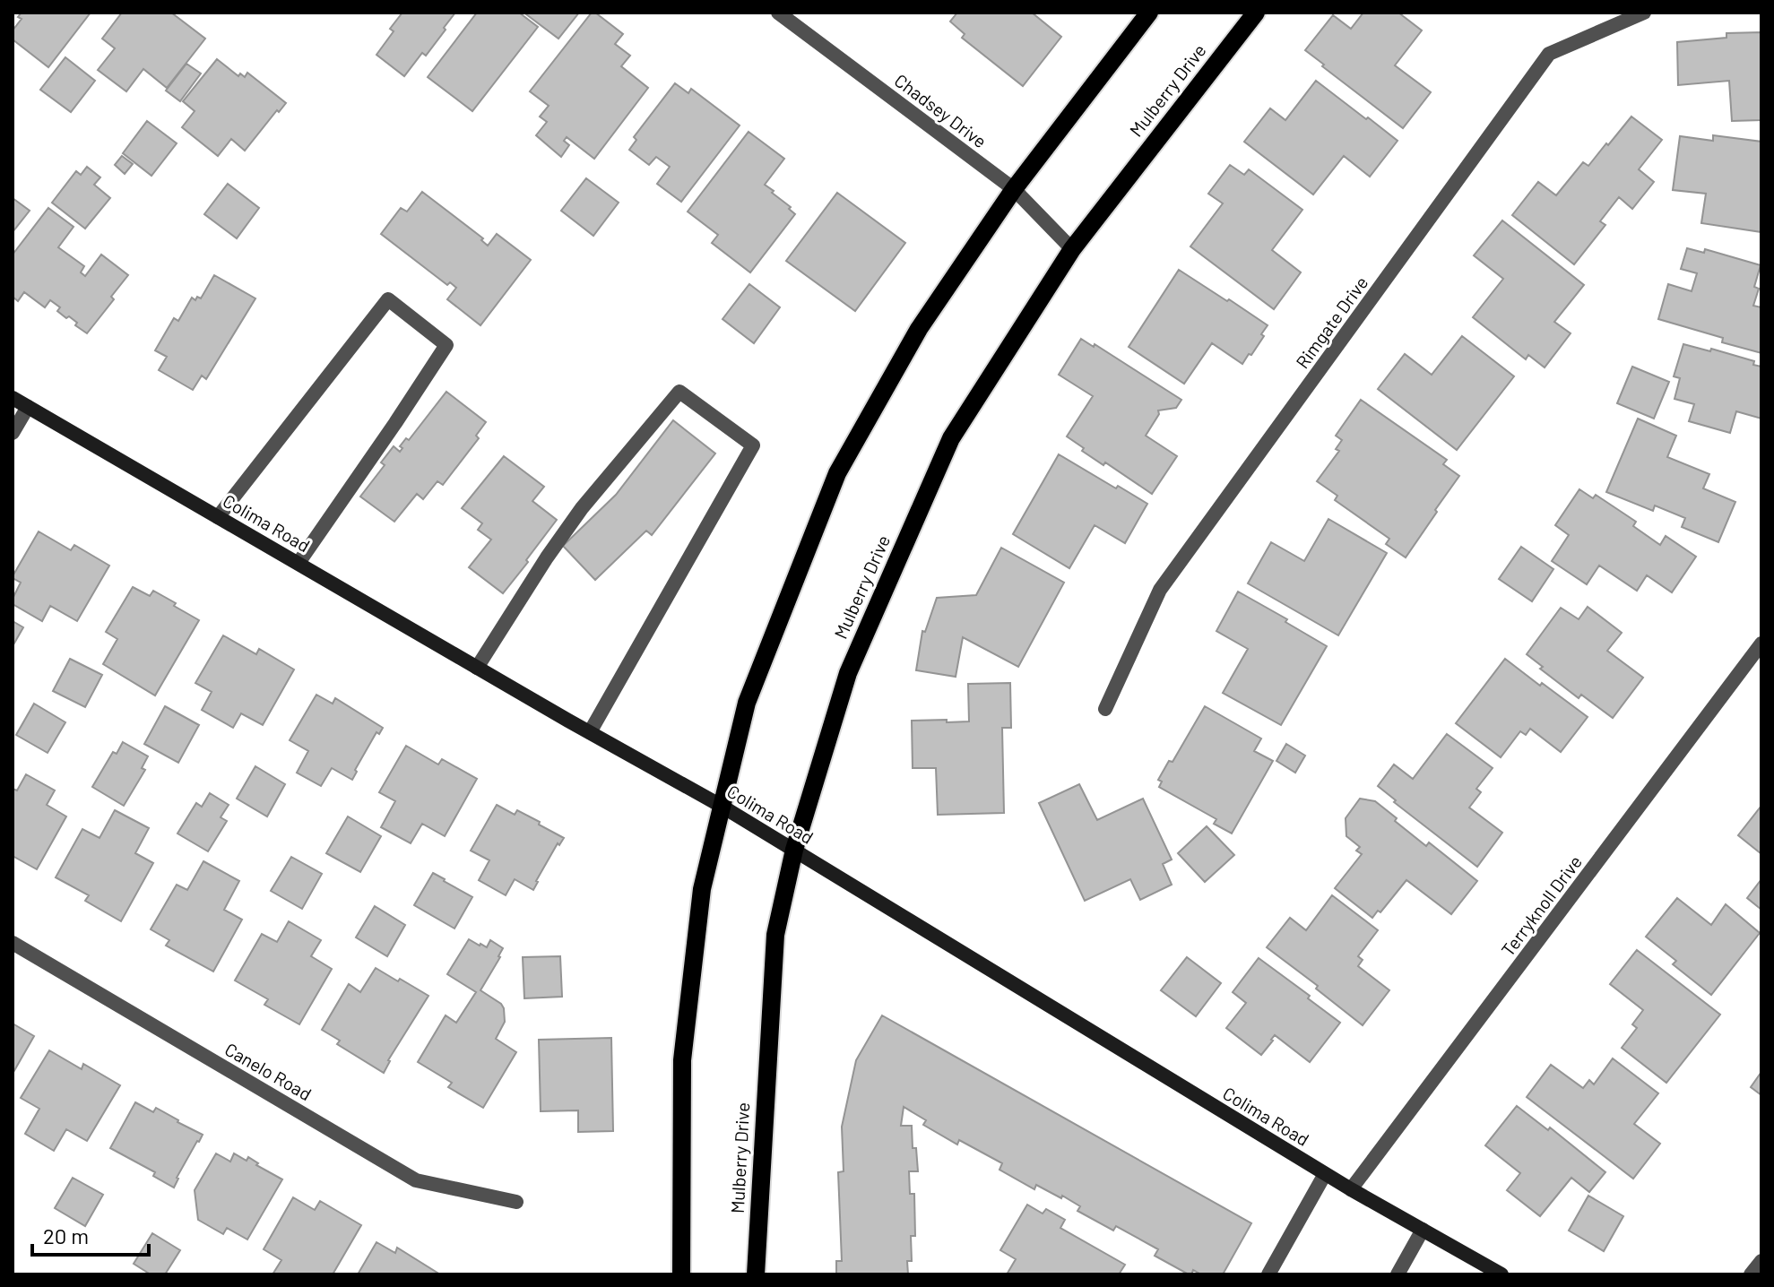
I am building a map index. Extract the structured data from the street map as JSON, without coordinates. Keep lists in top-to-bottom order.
{
  "streets": {
    "main road": ["Mulberry Drive", "Colima Road"],
    "street": [
      "Chadsey Drive",
      "Rimgate Drive",
      "Terryknoll Drive",
      "Canelo Road"
    ]
  },
  "crossings": [
    ["Mulberry Drive", "Chadsey Drive"],
    ["Mulberry Drive", "Colima Road"],
    ["Colima Road", "Terryknoll Drive"]
  ],
  "scale_bar": "20 m"
}
